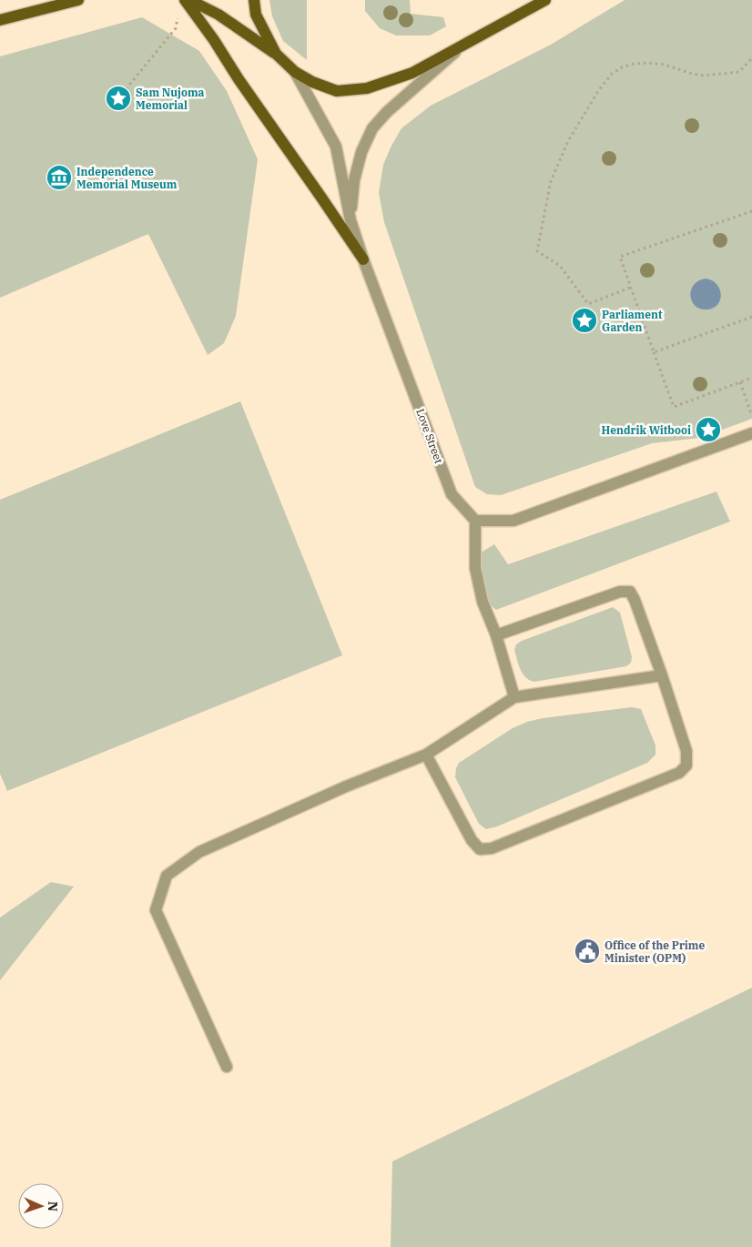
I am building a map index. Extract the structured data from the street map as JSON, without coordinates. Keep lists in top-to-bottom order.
{
  "streets": {
    "street": ["Love Street"]
  },
  "places": {
    "place": ["Sam Nujoma Memorial", "Parliament Garden", "Hendrik Witbooi"],
    "museum": ["Independence Memorial Museum"],
    "public building": ["Office of the Prime Minister (OPM)"]
  },
  "north": "right"
}
